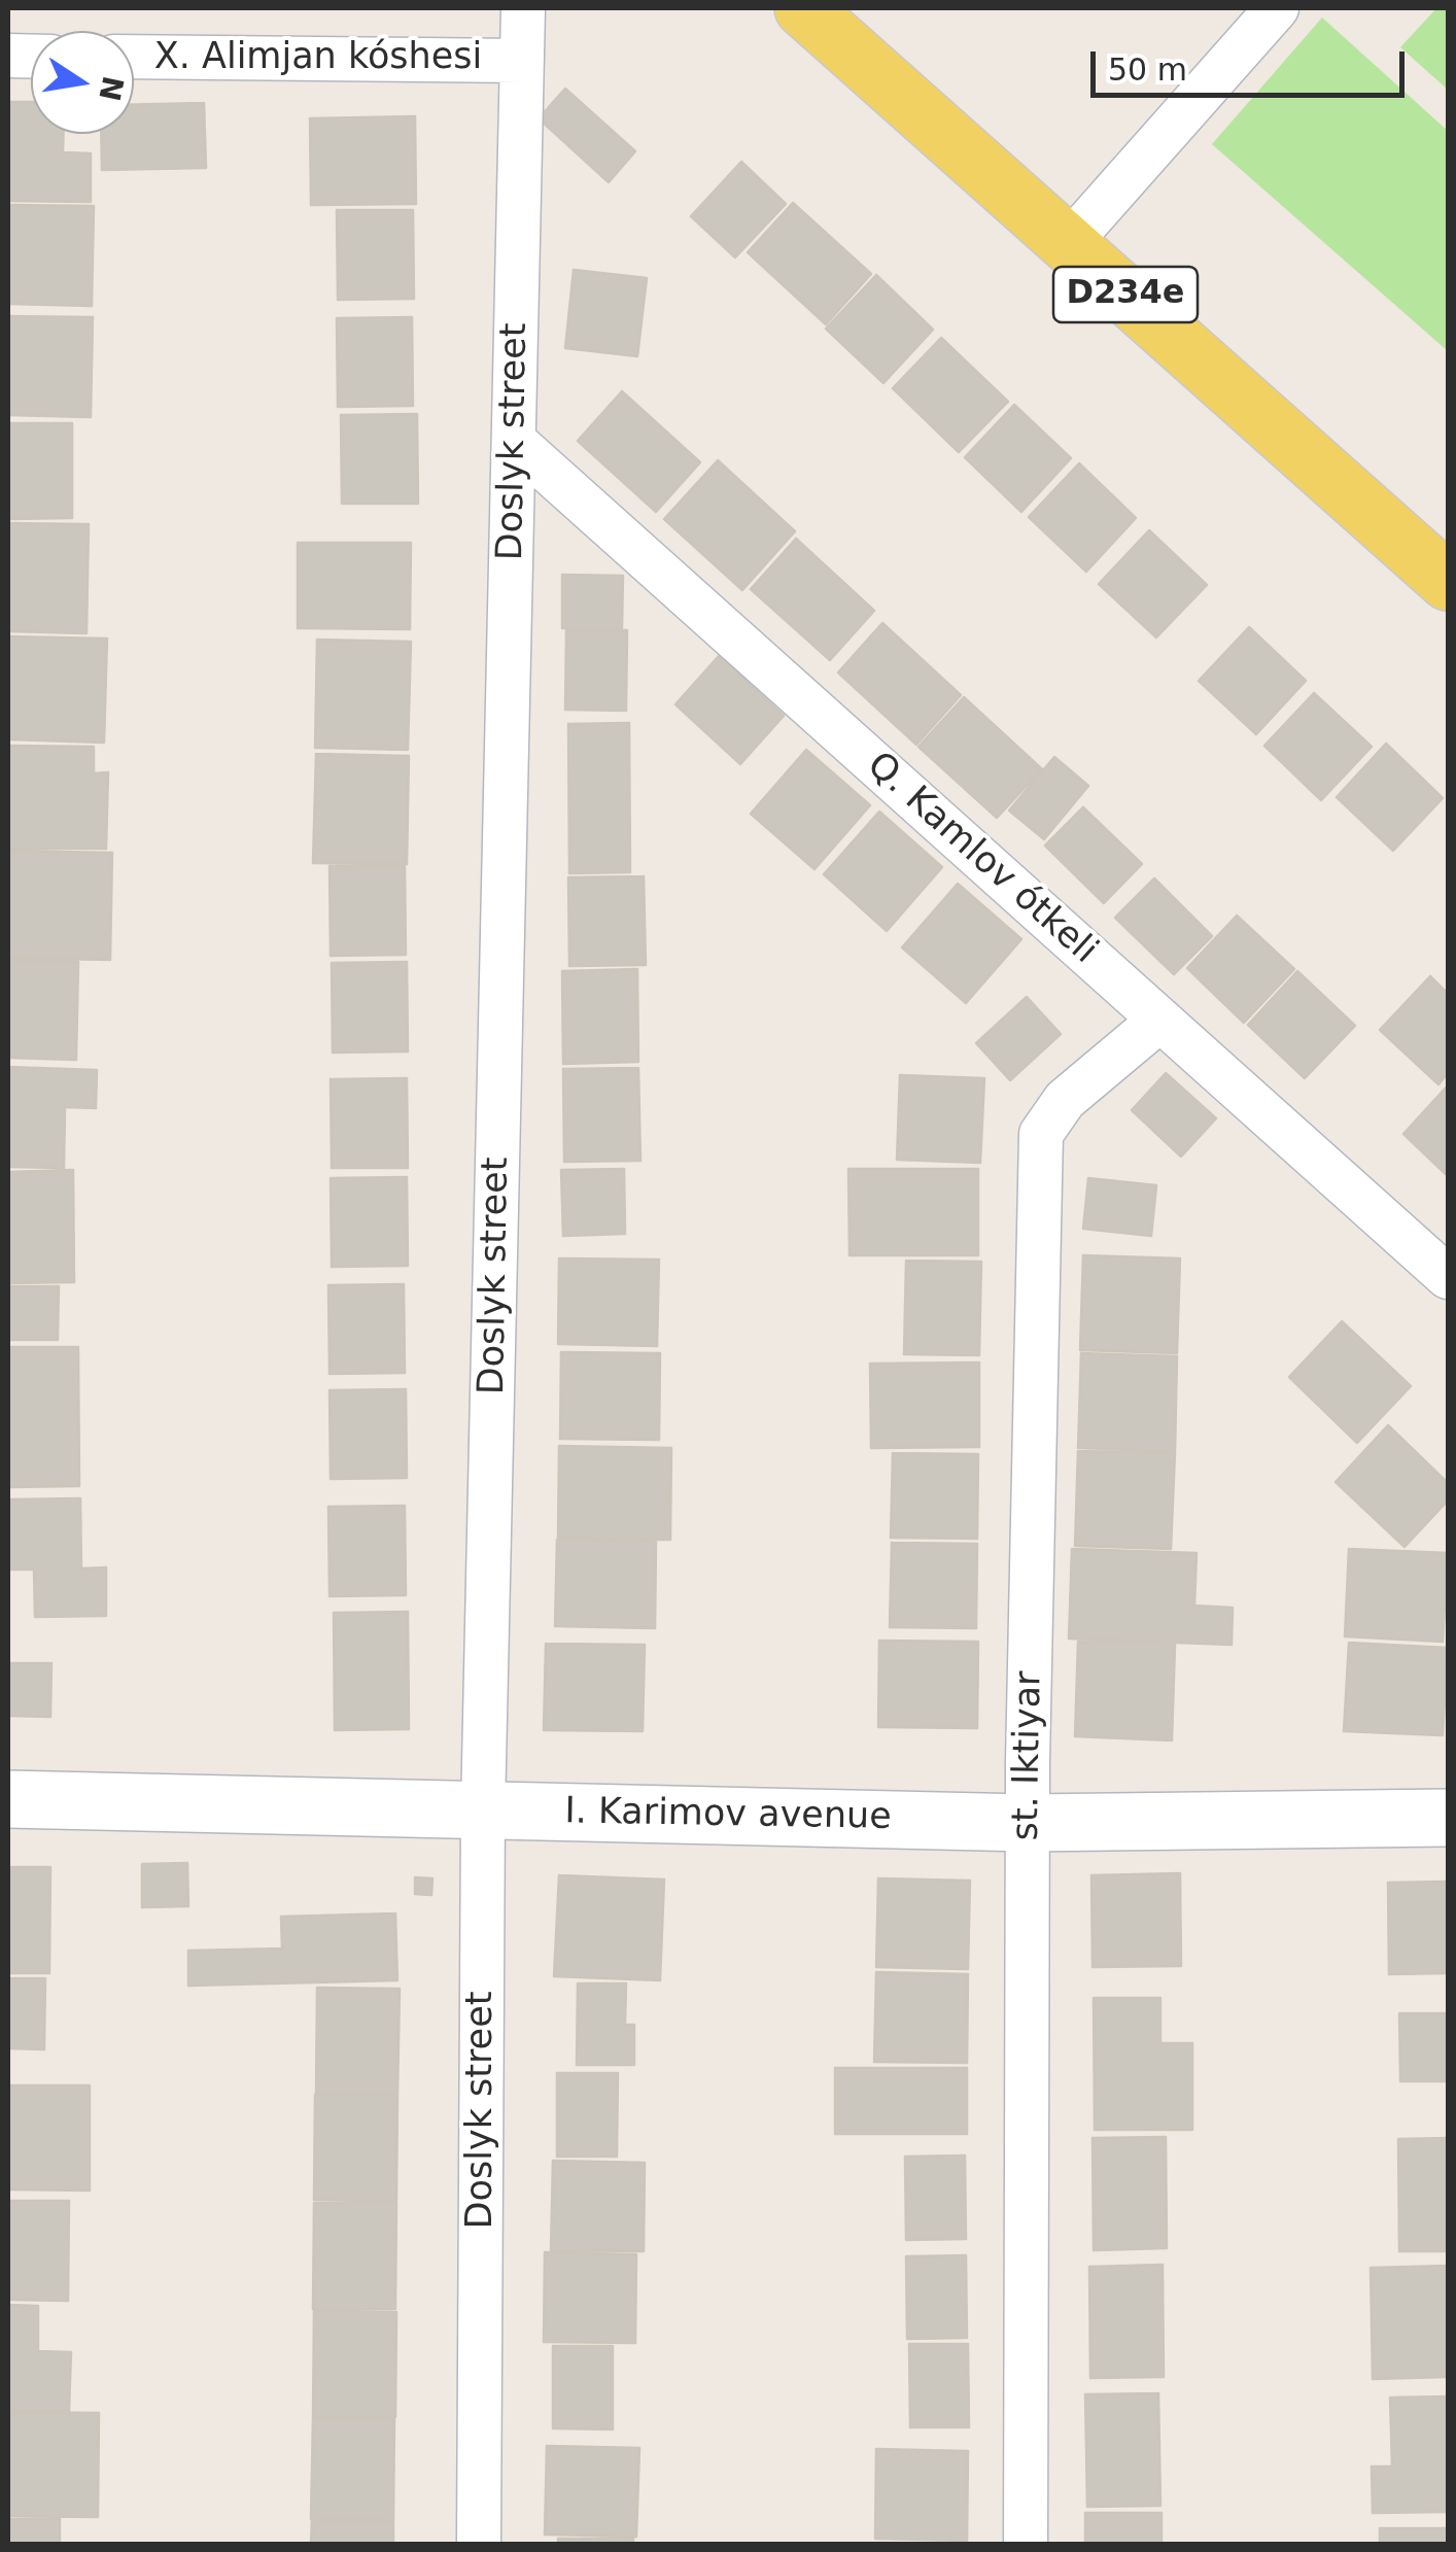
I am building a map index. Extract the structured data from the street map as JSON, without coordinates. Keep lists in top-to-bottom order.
{
  "streets": {
    "main road": ["D234e"],
    "street": [
      "X. Alimjan kóshesi",
      "Doslyk street",
      "Q. Kamlov ótkeli",
      "st. Iktiyar",
      "I. Karimov avenue"
    ]
  },
  "crossings": [
    ["X. Alimjan kóshesi", "Doslyk street"],
    ["Doslyk street", "Q. Kamlov ótkeli"],
    ["Doslyk street", "I. Karimov avenue"],
    ["Q. Kamlov ótkeli", "st. Iktiyar"],
    ["st. Iktiyar", "I. Karimov avenue"]
  ],
  "scale_bar": "50 m",
  "north": "right"
}
